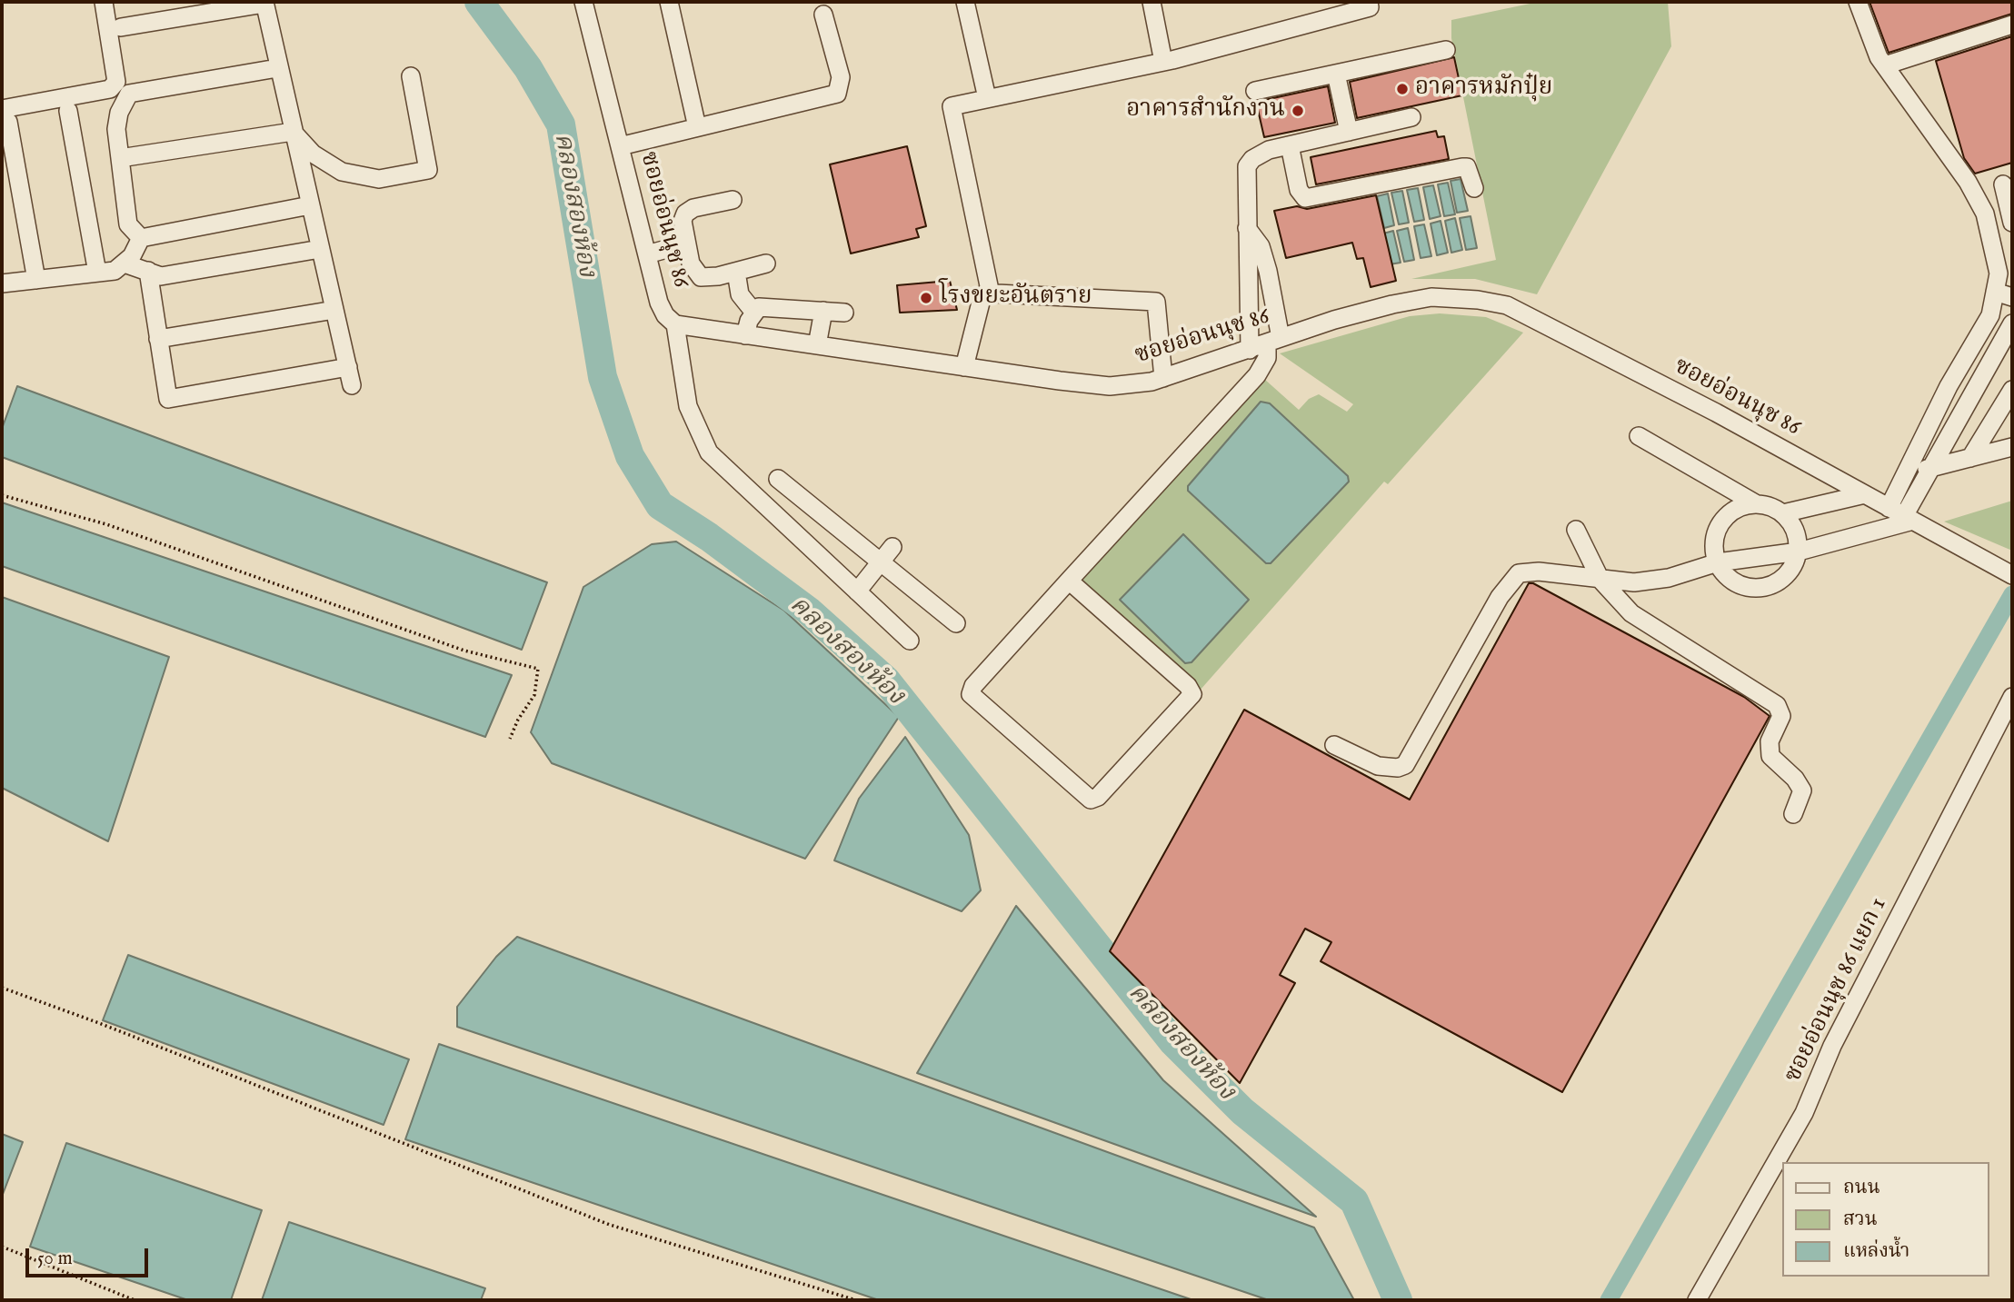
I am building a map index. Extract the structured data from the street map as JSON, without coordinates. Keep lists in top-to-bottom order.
{
  "streets": {
    "street": ["ซอยอ่อนนุช 86", "ซอยอ่อนนุช 86 แยก 1"]
  },
  "water": ["คลองสองห้อง"],
  "places": ["อาคารหมักปุ๋ย", "อาคารสำนักงาน", "โรงขยะอันตราย"],
  "legend": ["ถนน", "สวน", "แหล่งน้ำ"],
  "scale_bar": "50 m"
}
